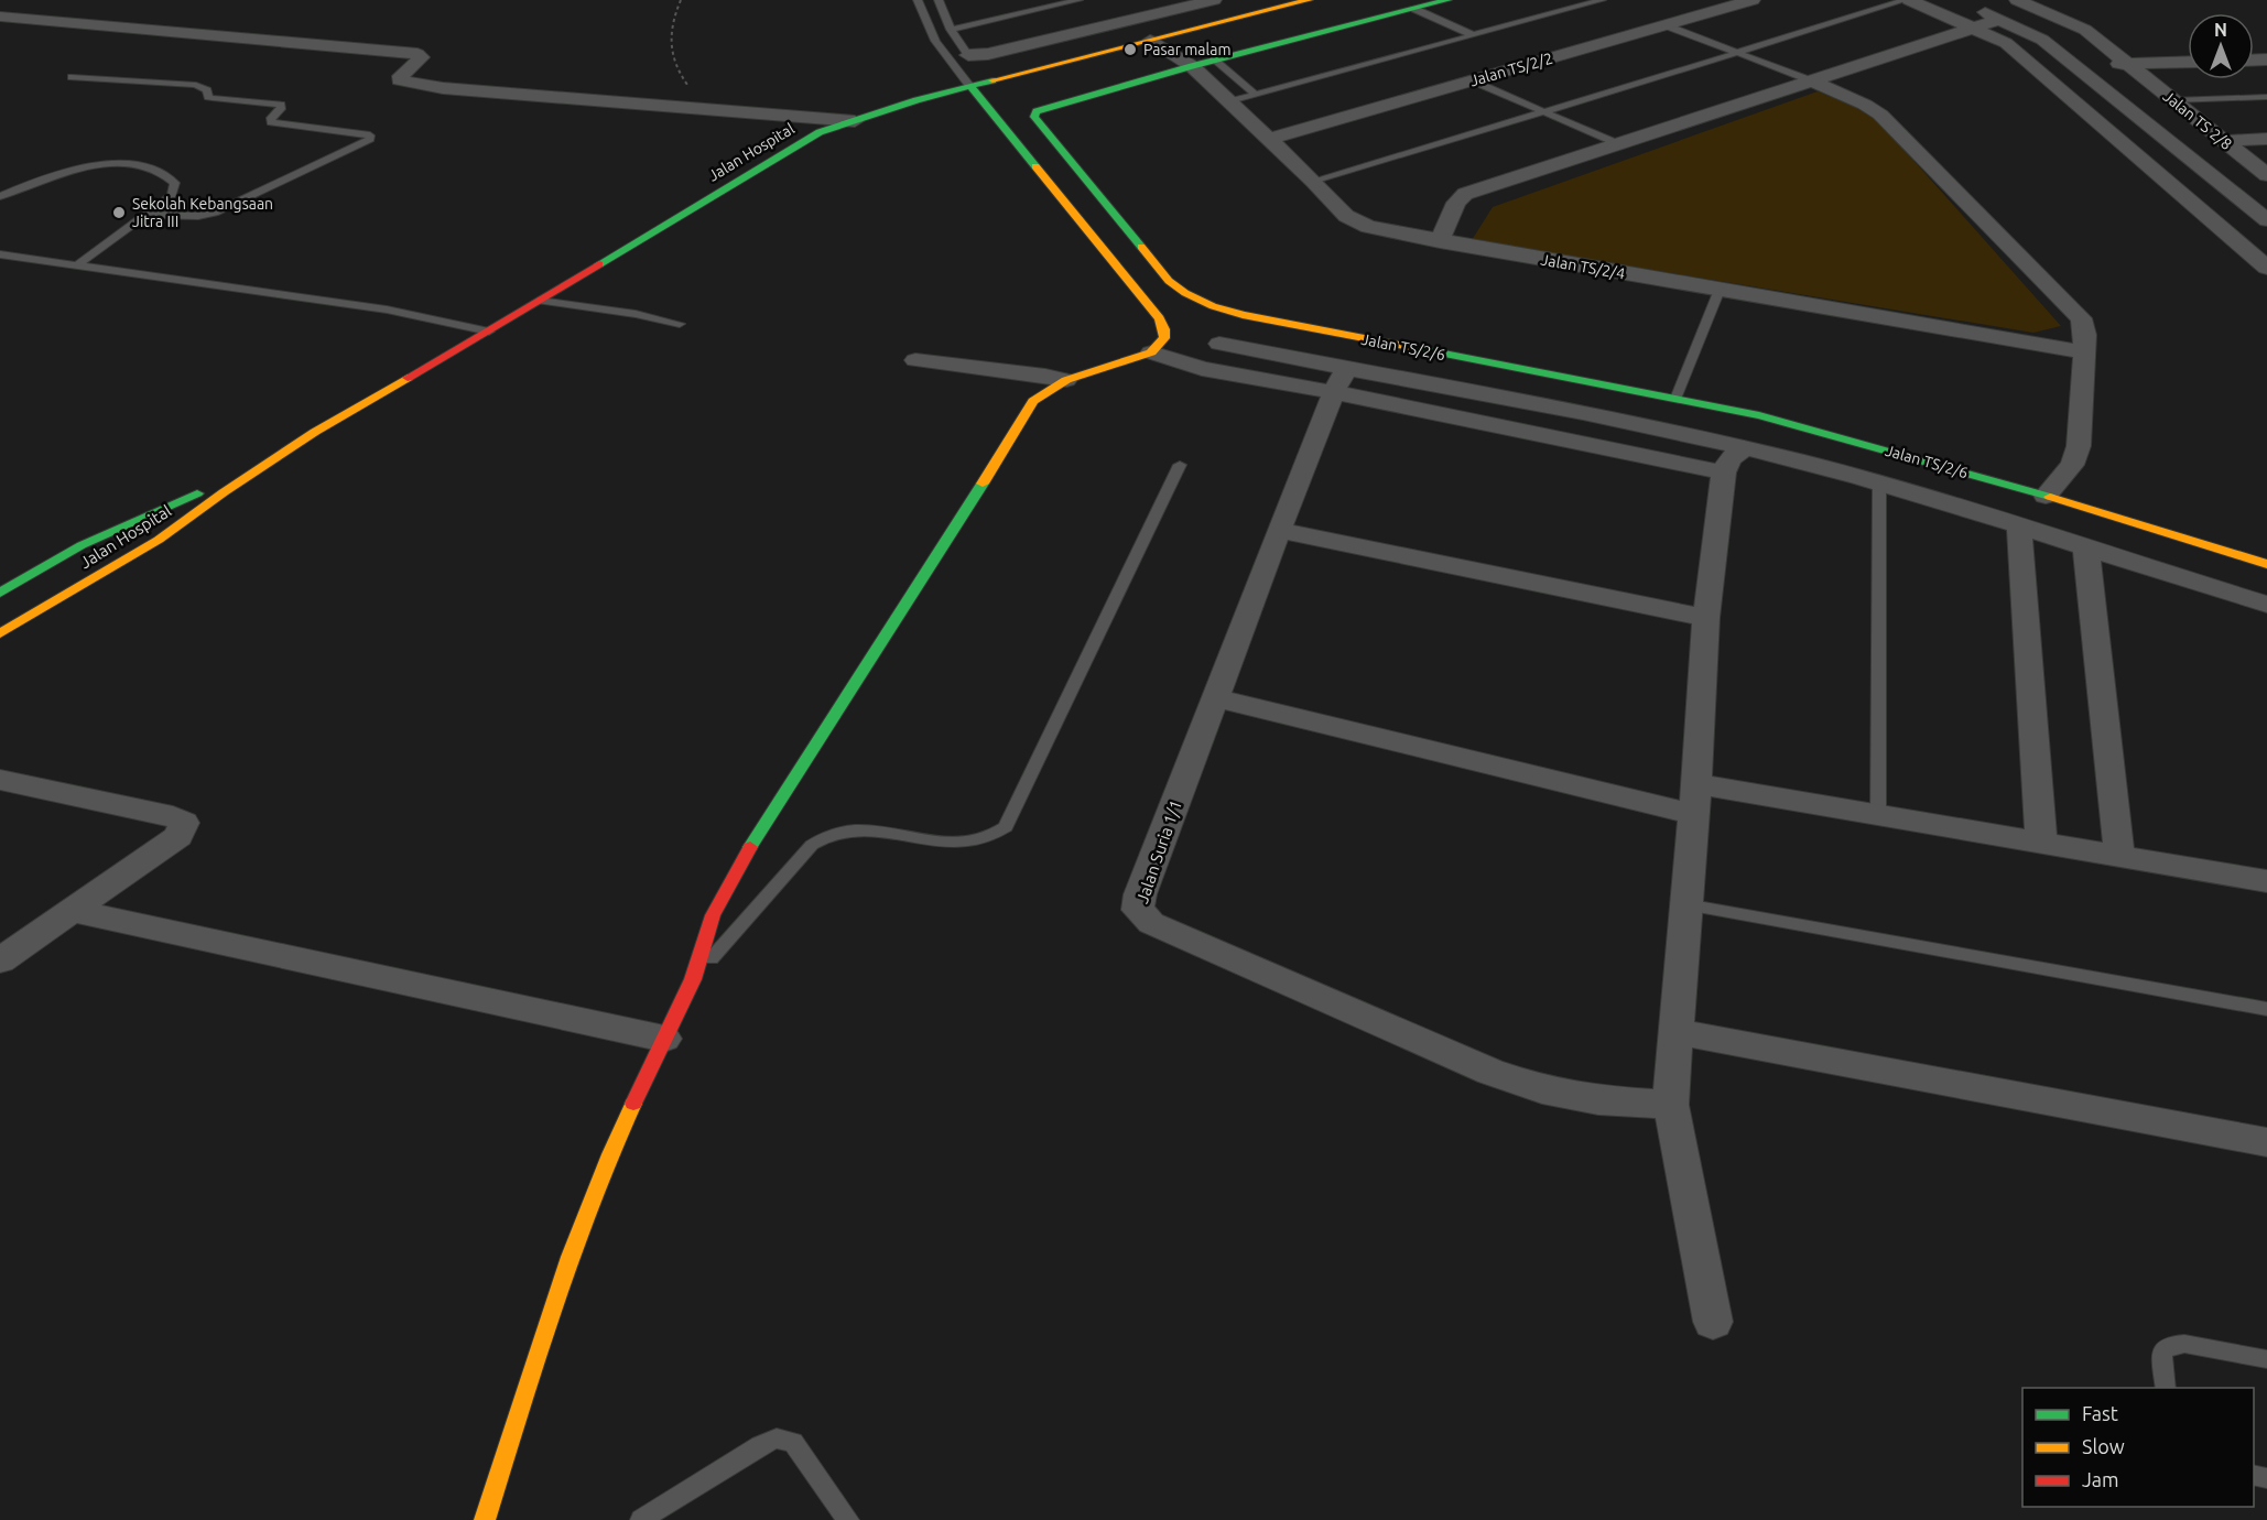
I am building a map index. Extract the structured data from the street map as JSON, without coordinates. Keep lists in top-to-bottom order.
{
  "streets": {
    "street": [
      "Jalan TS/2/2",
      "Jalan TS 2/8",
      "Jalan Hospital",
      "Jalan TS/2/4",
      "Jalan TS/2/6",
      "Jalan Suria 1/1"
    ]
  },
  "crossings": [
    ["Jalan TS/2/2", "Jalan TS/2/4"],
    ["Jalan Hospital", "Jalan TS/2/4"],
    ["Jalan TS/2/4", "Jalan TS/2/6"]
  ],
  "places": ["Pasar malam", "Sekolah Kebangsaan Jitra III"],
  "legend": ["Fast", "Slow", "Jam"],
  "north": "top"
}
